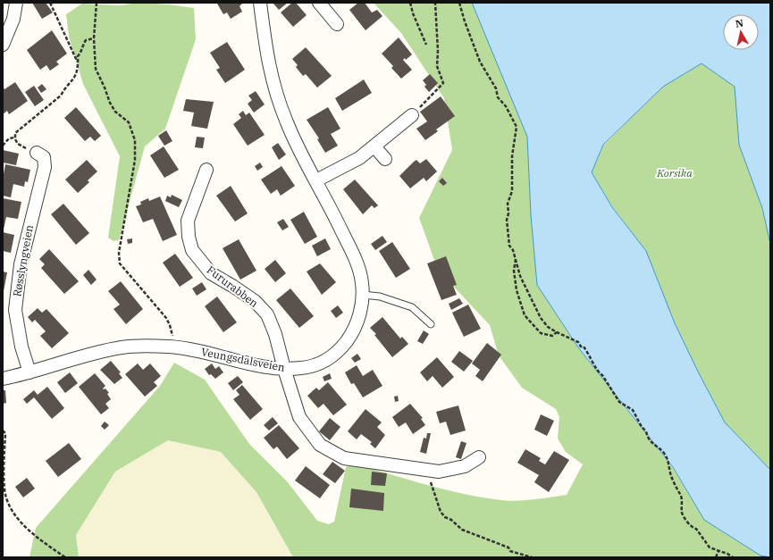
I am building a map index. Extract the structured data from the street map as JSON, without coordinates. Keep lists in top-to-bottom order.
{
  "streets": {
    "street": ["Røsslyngveien", "Fururabben", "Veungsdalsveien"]
  },
  "crossings": [
    ["Røsslyngveien", "Veungsdalsveien"],
    ["Fururabben", "Veungsdalsveien"]
  ],
  "parks": ["Korsika"],
  "north": "top"
}
